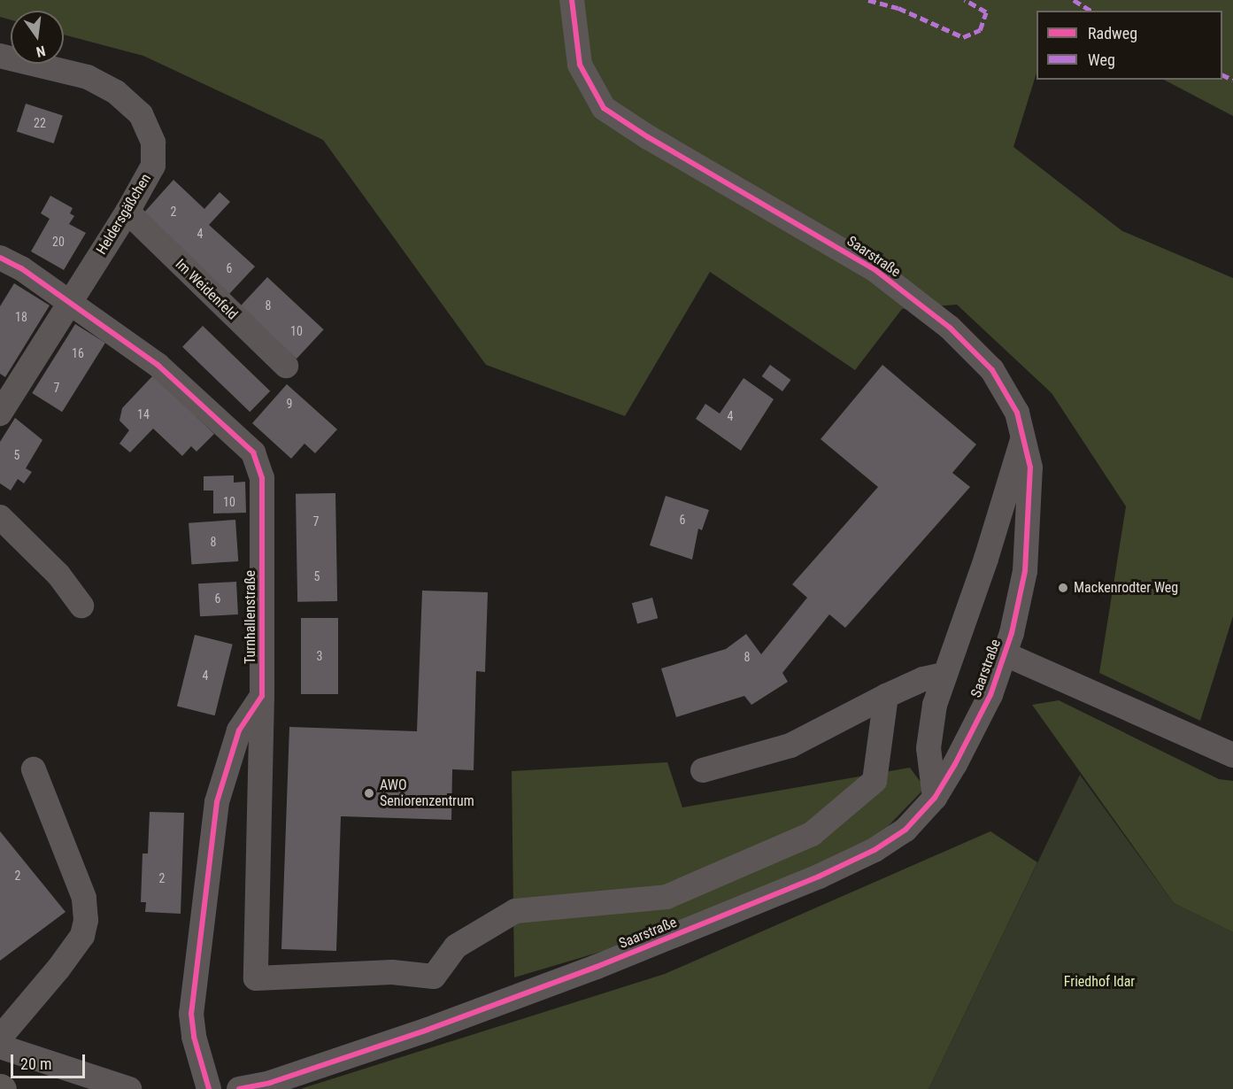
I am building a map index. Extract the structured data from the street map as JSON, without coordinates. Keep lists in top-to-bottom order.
{
  "streets": {
    "street": [
      "Heldersgäßchen",
      "Saarstraße",
      "Im Weidenfeld",
      "Turnhallenstraße"
    ]
  },
  "crossings": [
    ["Heldersgäßchen", "Im Weidenfeld"],
    ["Heldersgäßchen", "Turnhallenstraße"]
  ],
  "parks": ["Friedhof Idar"],
  "places": ["Mackenrodter Weg", "AWO Seniorenzentrum"],
  "house_numbers": [
    "22",
    "2",
    "4",
    "20",
    "6",
    "8",
    "18",
    "10",
    "16",
    "7",
    "9",
    "14",
    "4",
    "5",
    "10",
    "6",
    "7",
    "8",
    "5",
    "6",
    "3",
    "8",
    "4",
    "2",
    "2"
  ],
  "legend": ["Radweg", "Weg"],
  "scale_bar": "20 m",
  "north": "bottom"
}
